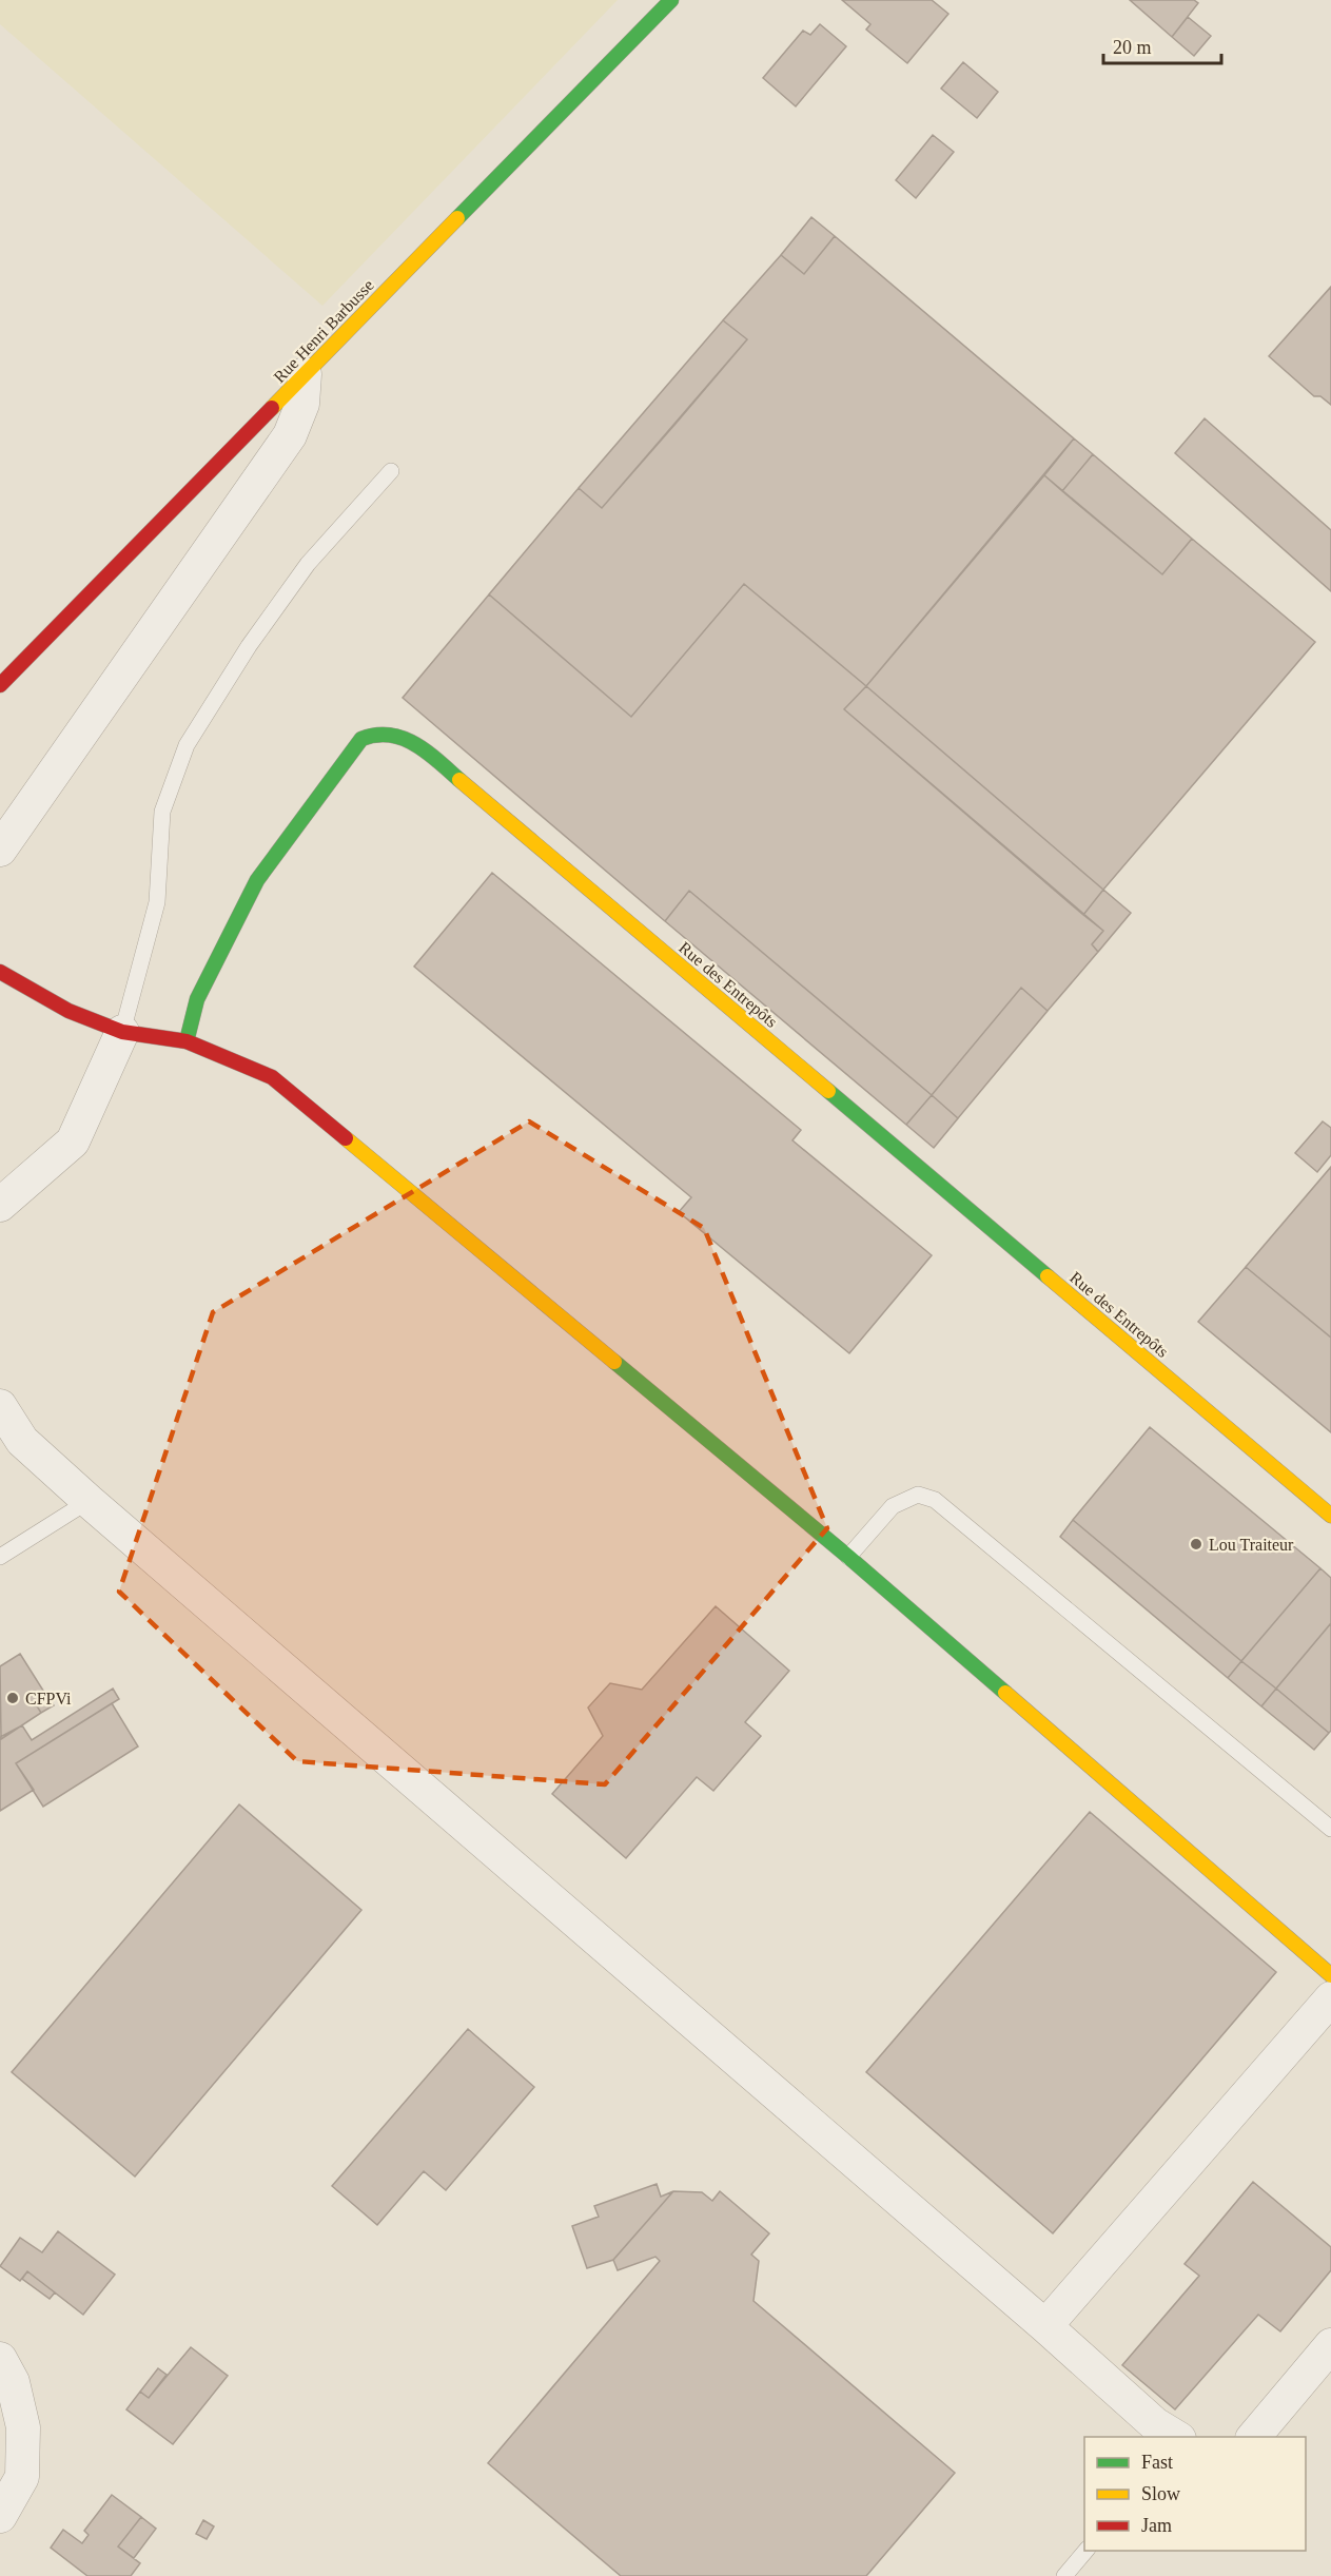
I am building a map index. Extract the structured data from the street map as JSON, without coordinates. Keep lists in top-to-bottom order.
{
  "streets": {
    "street": ["Rue Henri Barbusse", "Rue des Entrepôts"]
  },
  "places": ["Lou Traiteur", "CFPVi"],
  "legend": ["Fast", "Slow", "Jam"],
  "scale_bar": "20 m"
}
